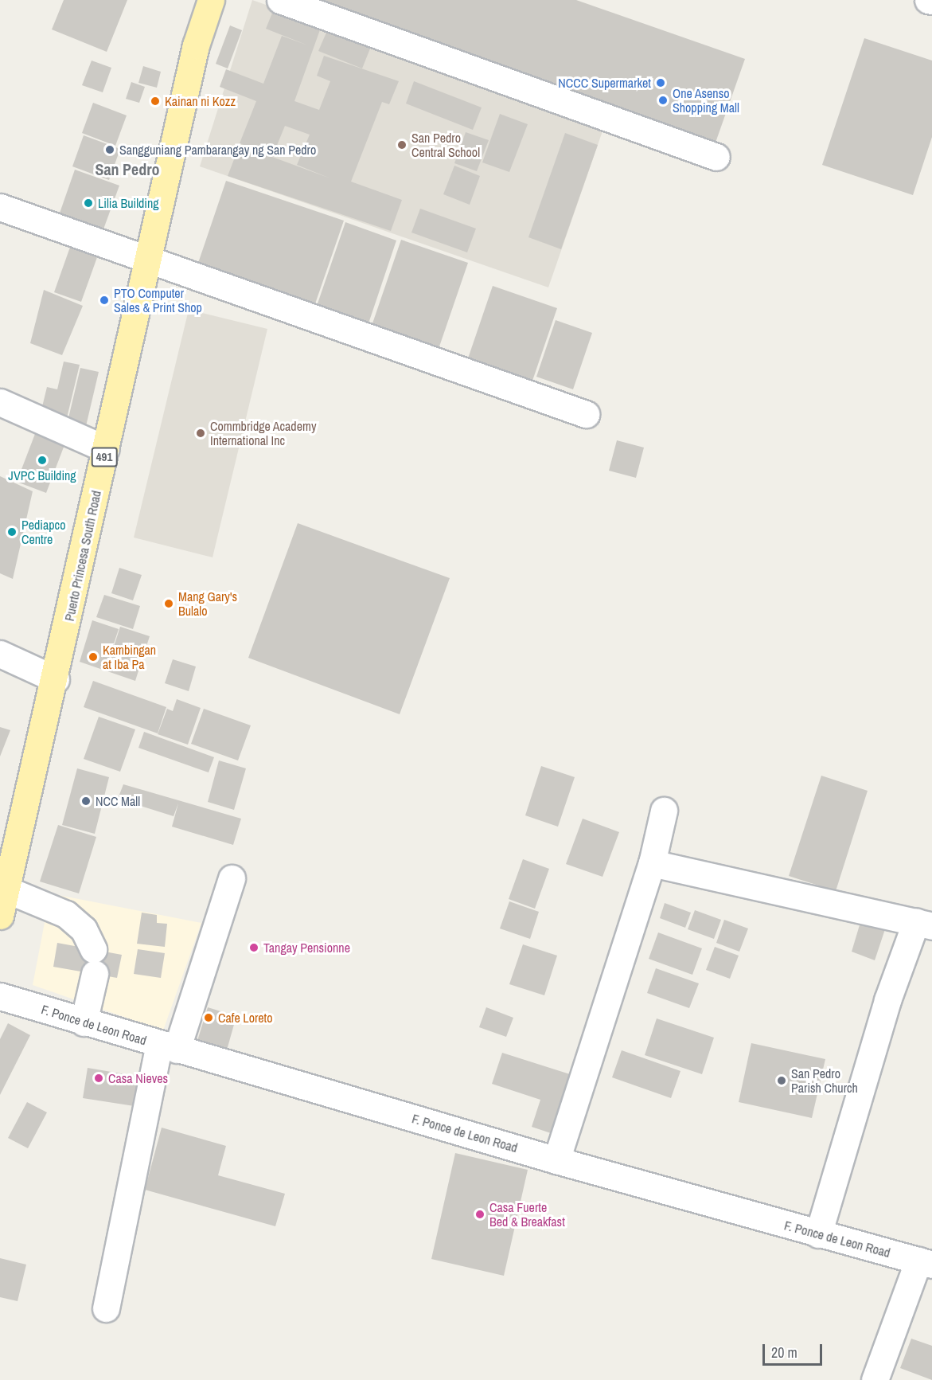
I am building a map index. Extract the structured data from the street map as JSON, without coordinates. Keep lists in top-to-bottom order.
{
  "streets": {
    "main road": ["491", "Puerto Princesa South Road"],
    "street": ["F. Ponce de Leon Road"]
  },
  "districts": ["San Pedro"],
  "places": [
    "NCCC Supermarket",
    "One Asenso Shopping Mall",
    "Kainan ni Kozz",
    "San Pedro Central School",
    "Sangguniang Pambarangay ng San Pedro",
    "Lilia Building",
    "PTO Computer Sales & Print Shop",
    "Commbridge Academy International Inc",
    "JVPC Building",
    "Pediapco Centre",
    "Mang Gary's Bulalo",
    "Kambingan at Iba Pa",
    "NCC Mall",
    "Tangay Pensionne",
    "Cafe Loreto",
    "Casa Nieves",
    "San Pedro Parish Church",
    "Casa Fuerte Bed & Breakfast"
  ],
  "scale_bar": "20 m"
}
